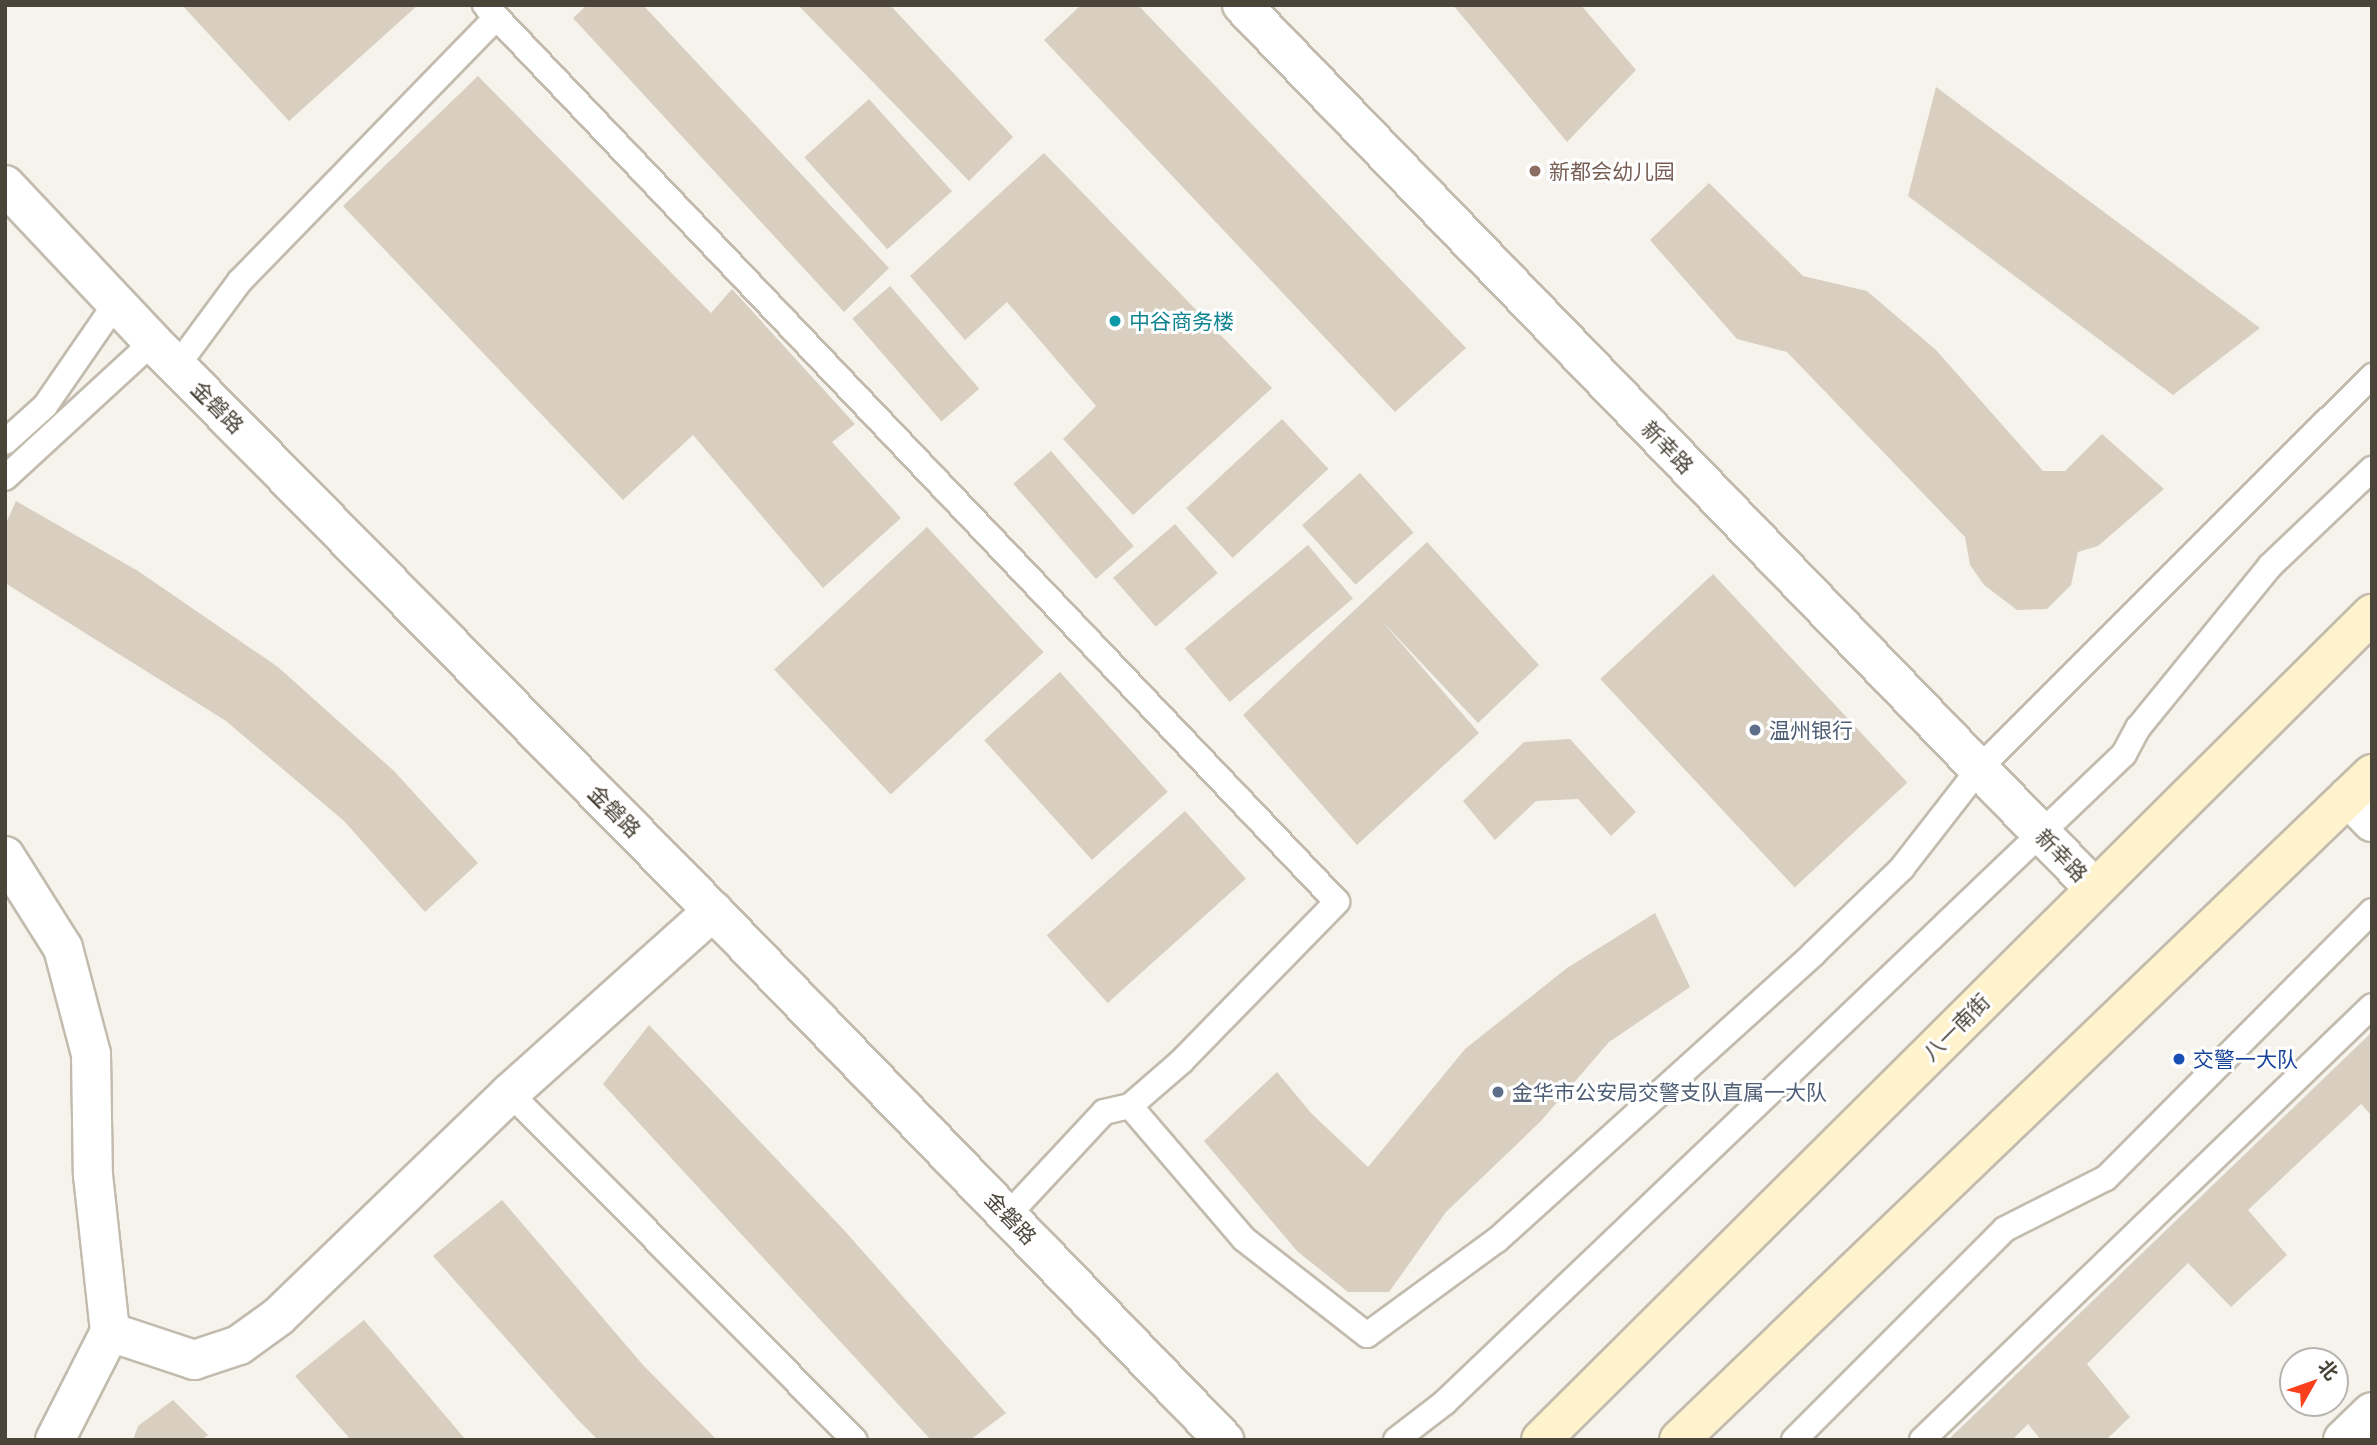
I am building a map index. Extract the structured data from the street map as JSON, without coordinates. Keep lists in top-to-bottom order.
{
  "streets": {
    "main road": ["八一南街"],
    "street": ["金磐路", "新幸路"]
  },
  "crossings": [
    ["新幸路", "八一南街"]
  ],
  "places": [
    "新都会幼儿园",
    "中谷商务楼",
    "温州银行",
    "交警一大队",
    "金华市公安局交警支队直属一大队"
  ],
  "north": "top right"
}
